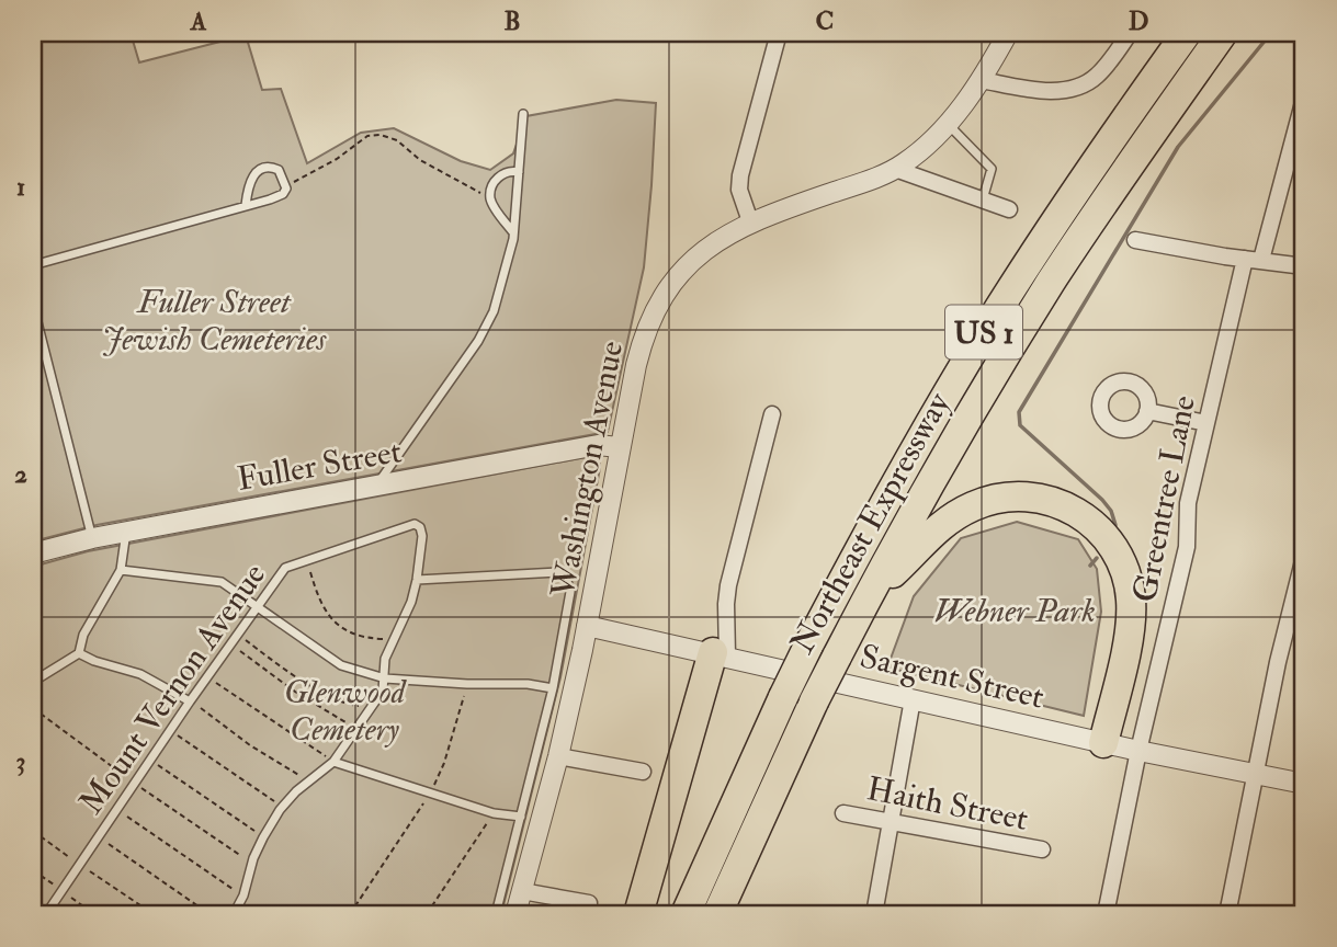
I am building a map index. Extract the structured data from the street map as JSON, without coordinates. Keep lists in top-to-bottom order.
{
  "streets": {
    "highway": ["US 1", "Northeast Expressway"],
    "street": [
      "Fuller Street",
      "Washington Avenue",
      "Greentree Lane",
      "Sargent Street",
      "Haith Street"
    ],
    "lane": ["Mount Vernon Avenue"]
  },
  "crossings": [
    ["Fuller Street", "Washington Avenue"],
    ["Washington Avenue", "Sargent Street"],
    ["Greentree Lane", "Sargent Street"]
  ],
  "parks": ["Fuller Street Jewish Cemeteries", "Webner Park", "Glenwood Cemetery"],
  "grid": {
    "columns": [
      "A",
      "B",
      "C",
      "D"
    ],
    "rows": ["1", "2", "3"]
  }
}
